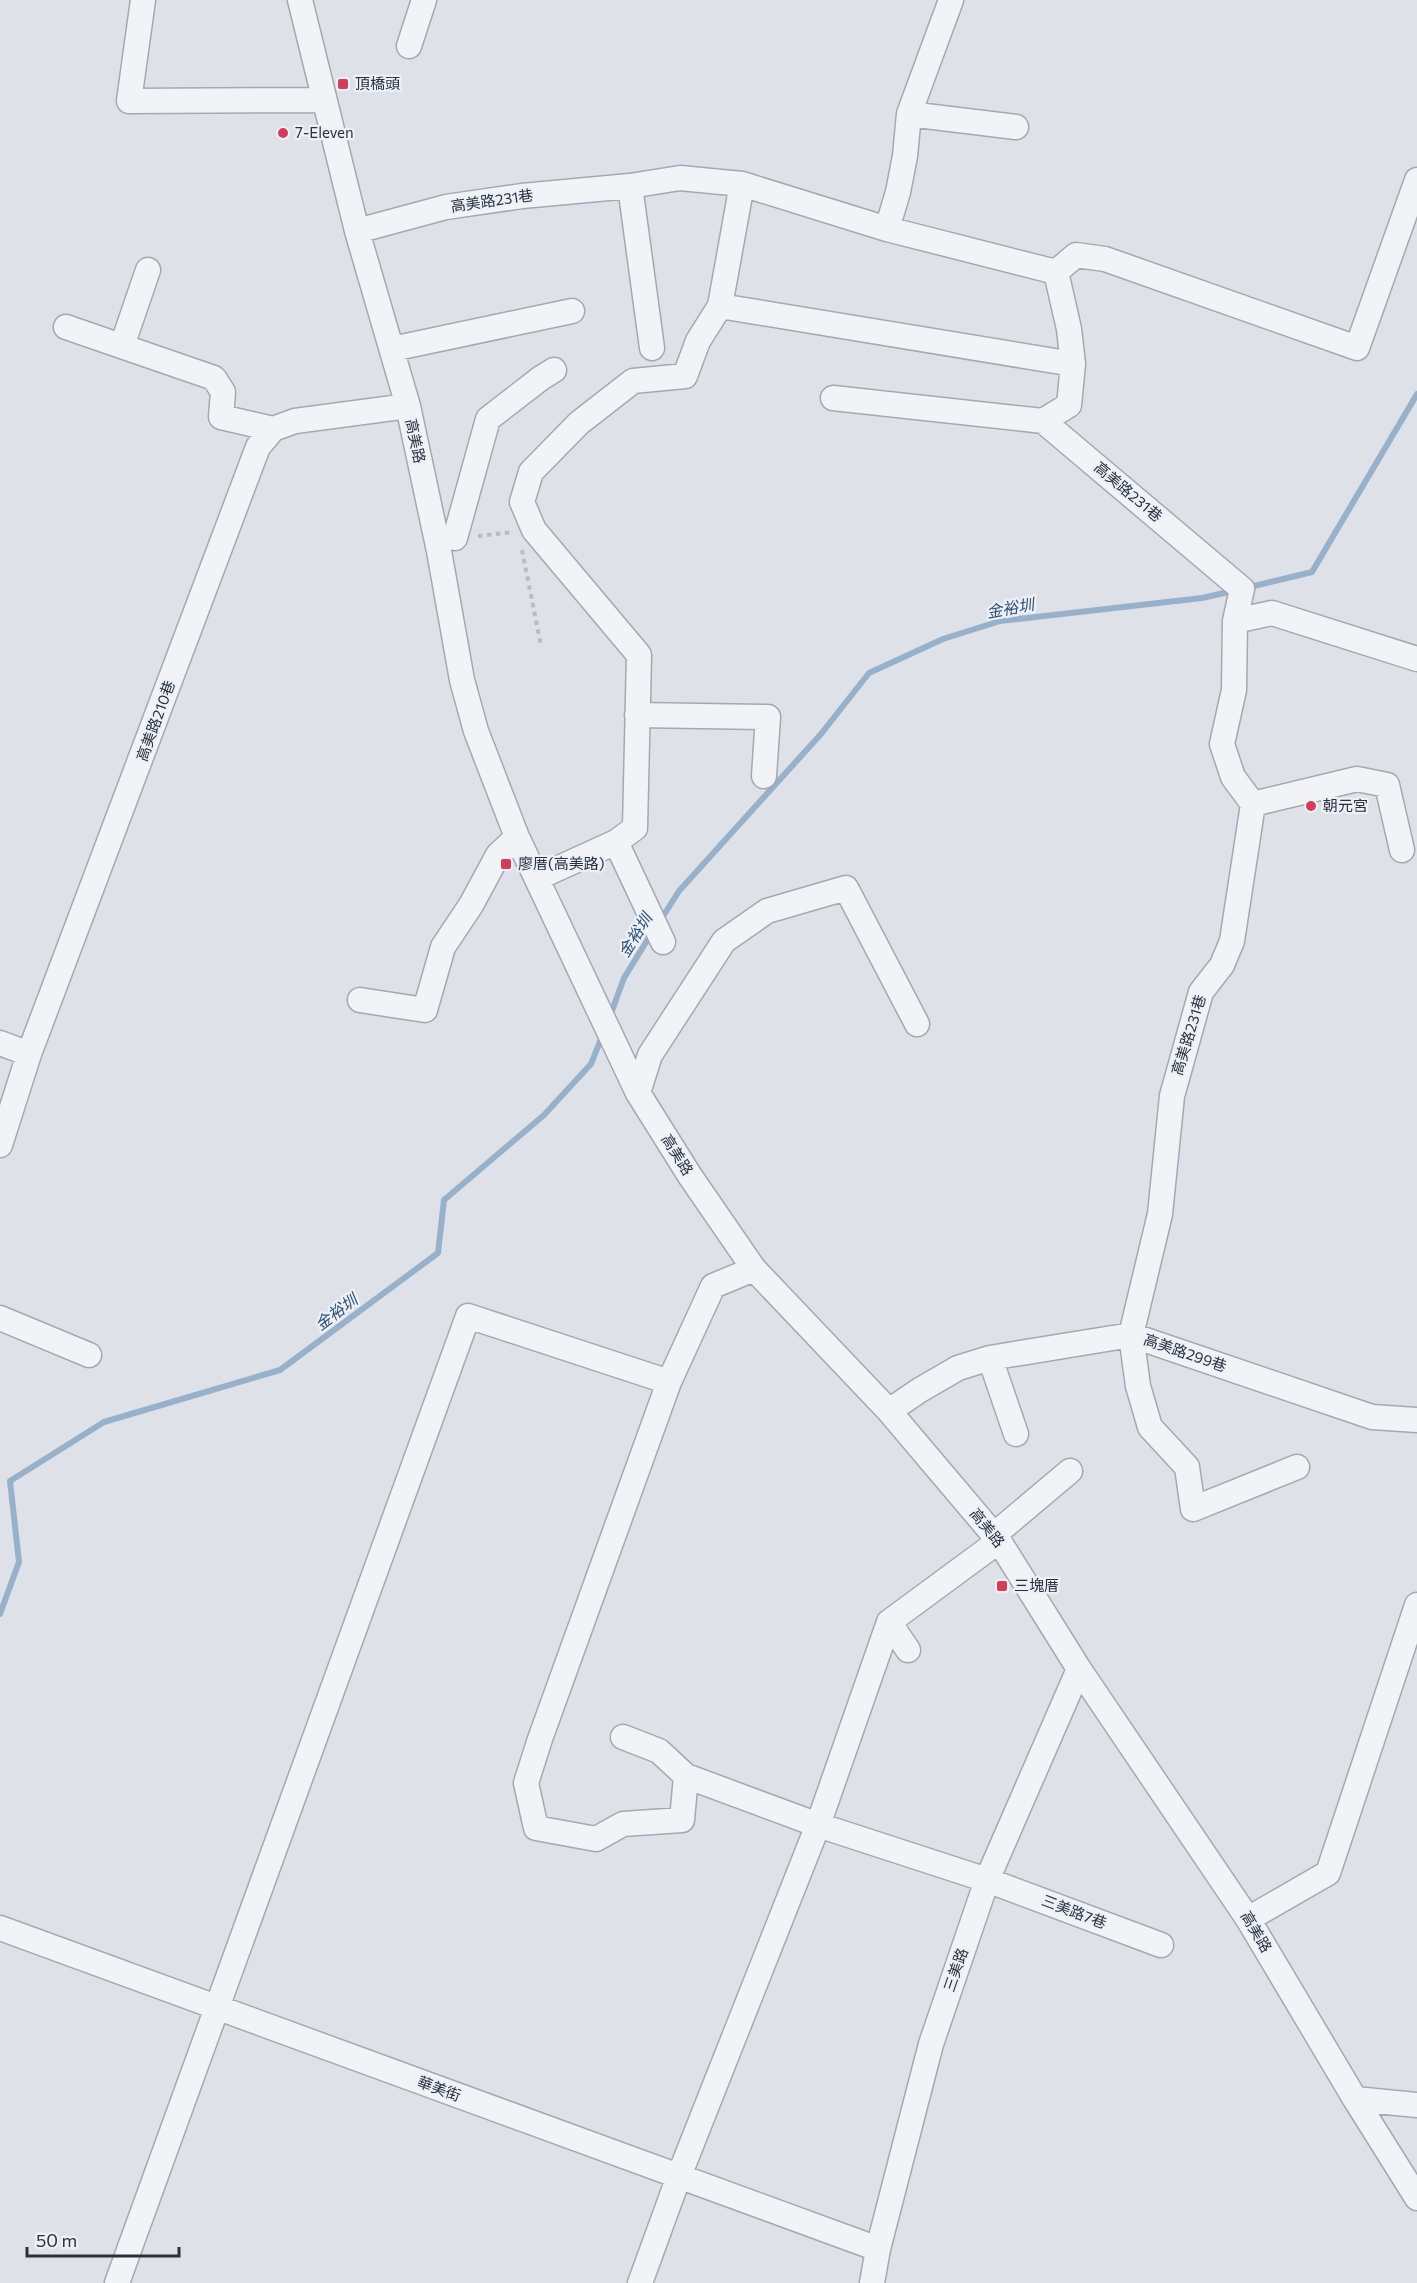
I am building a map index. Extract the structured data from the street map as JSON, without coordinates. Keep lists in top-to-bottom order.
{
  "streets": {
    "street": [
      "高美路231巷",
      "高美路",
      "高美路210巷",
      "高美路299巷",
      "三美路7巷",
      "三美路",
      "華美街"
    ]
  },
  "crossings": [
    ["高美路231巷", "高美路"],
    ["高美路231巷", "高美路299巷"],
    ["高美路", "高美路299巷"],
    ["高美路", "三美路"],
    ["三美路7巷", "三美路"],
    ["三美路", "華美街"]
  ],
  "water": ["金裕圳"],
  "places": {
    "transit": ["頂橋頭", "廖厝(高美路)", "三塊厝"],
    "other": ["7-Eleven", "朝元宮"]
  },
  "scale_bar": "50 m"
}
